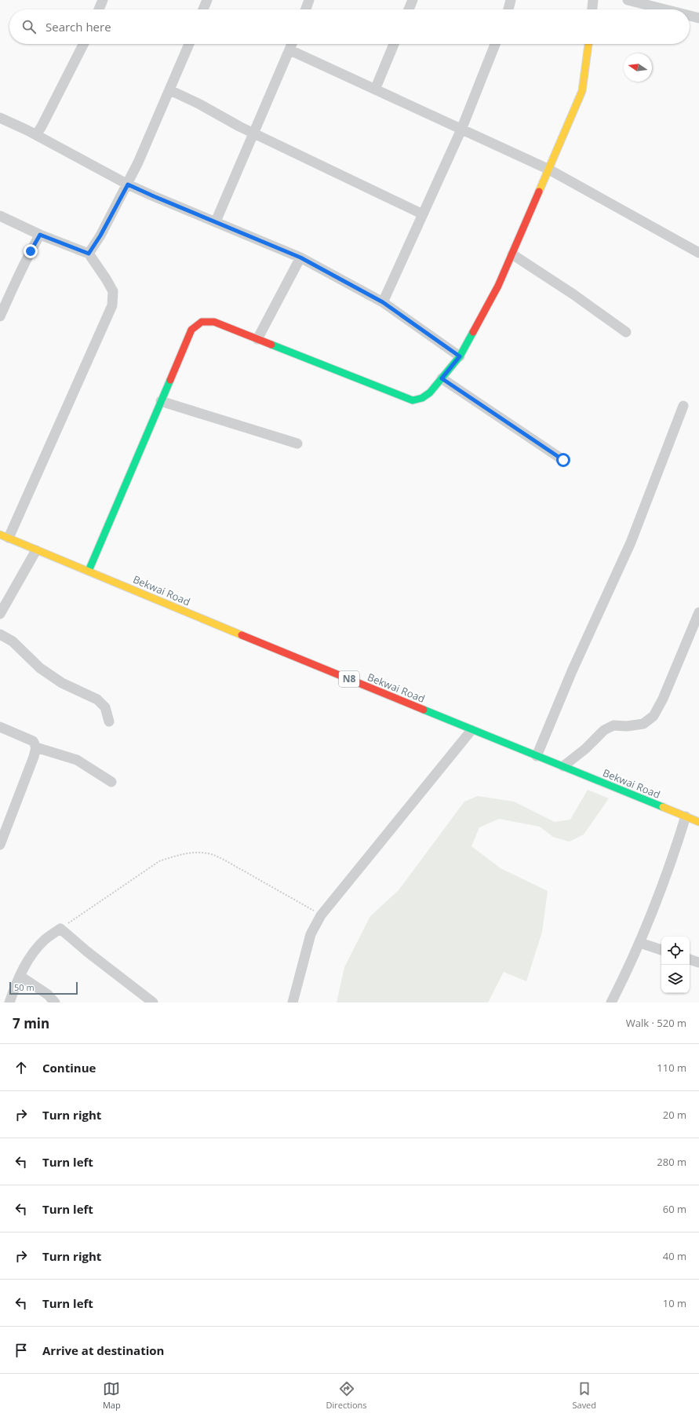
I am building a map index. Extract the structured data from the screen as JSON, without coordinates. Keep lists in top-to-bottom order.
{
  "streets": {
    "main road": ["Bekwai Road", "N8"]
  },
  "scale_bar": "50 m",
  "north": "left",
  "page": {
    "search": "Search here",
    "scale": "50 m",
    "heading": ["7 min", "Walk · 520 m"],
    "list": [
      ["Continue", "110 m"],
      ["Turn right", "20 m"],
      ["Turn left", "280 m"],
      ["Turn left", "60 m"],
      ["Turn right", "40 m"],
      ["Turn left", "10 m"],
      "Arrive at destination"
    ],
    "nav": ["Map", "Directions", "Saved"]
  }
}
